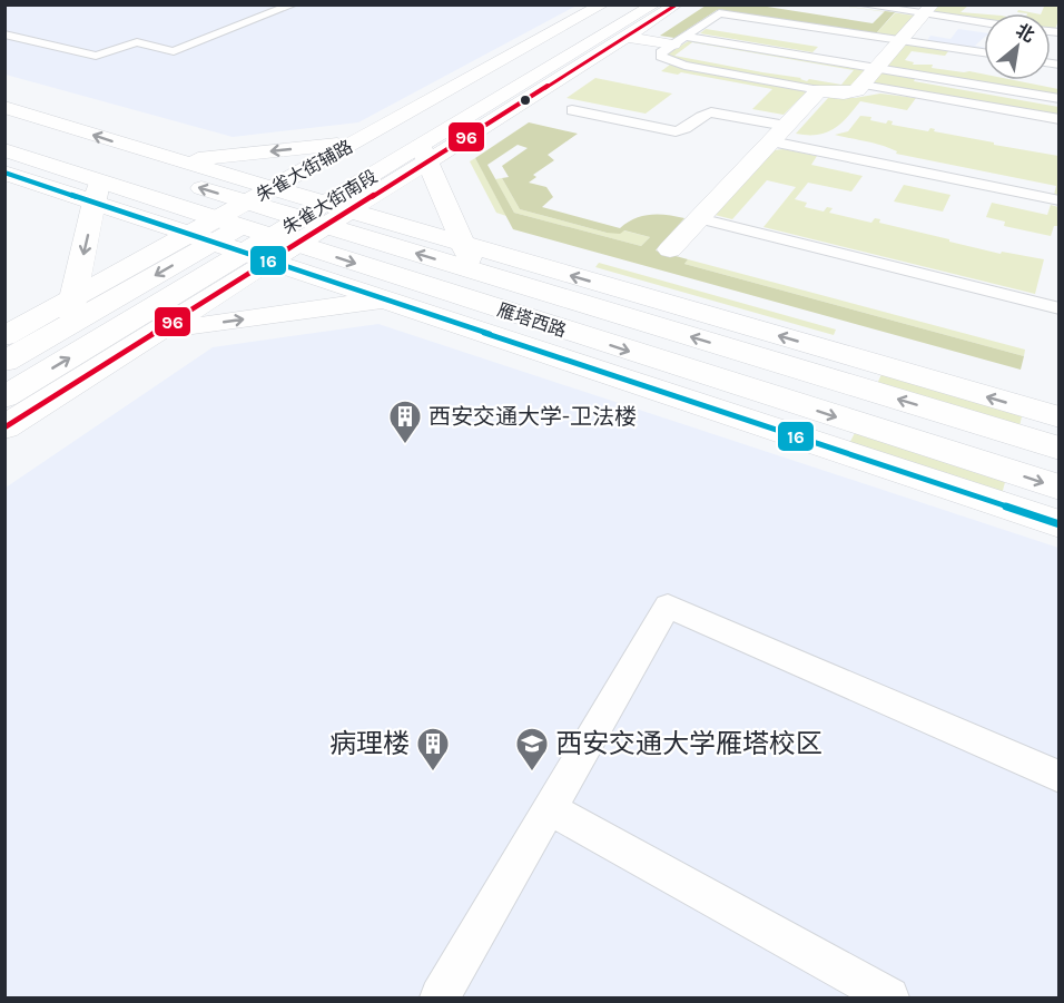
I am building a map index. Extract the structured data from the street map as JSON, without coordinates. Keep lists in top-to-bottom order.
{
  "streets": {
    "street": ["朱雀大街辅路", "朱雀大街南段", "雁塔西路"]
  },
  "crossings": [
    ["朱雀大街辅路", "朱雀大街南段"],
    ["朱雀大街辅路", "雁塔西路"],
    ["朱雀大街南段", "雁塔西路"]
  ],
  "places": {
    "building": ["西安交通大学-卫法楼", "病理楼"],
    "school or university": ["西安交通大学雁塔校区"]
  },
  "lines": ["transit line 96", "transit line 16"],
  "north": "top right"
}
